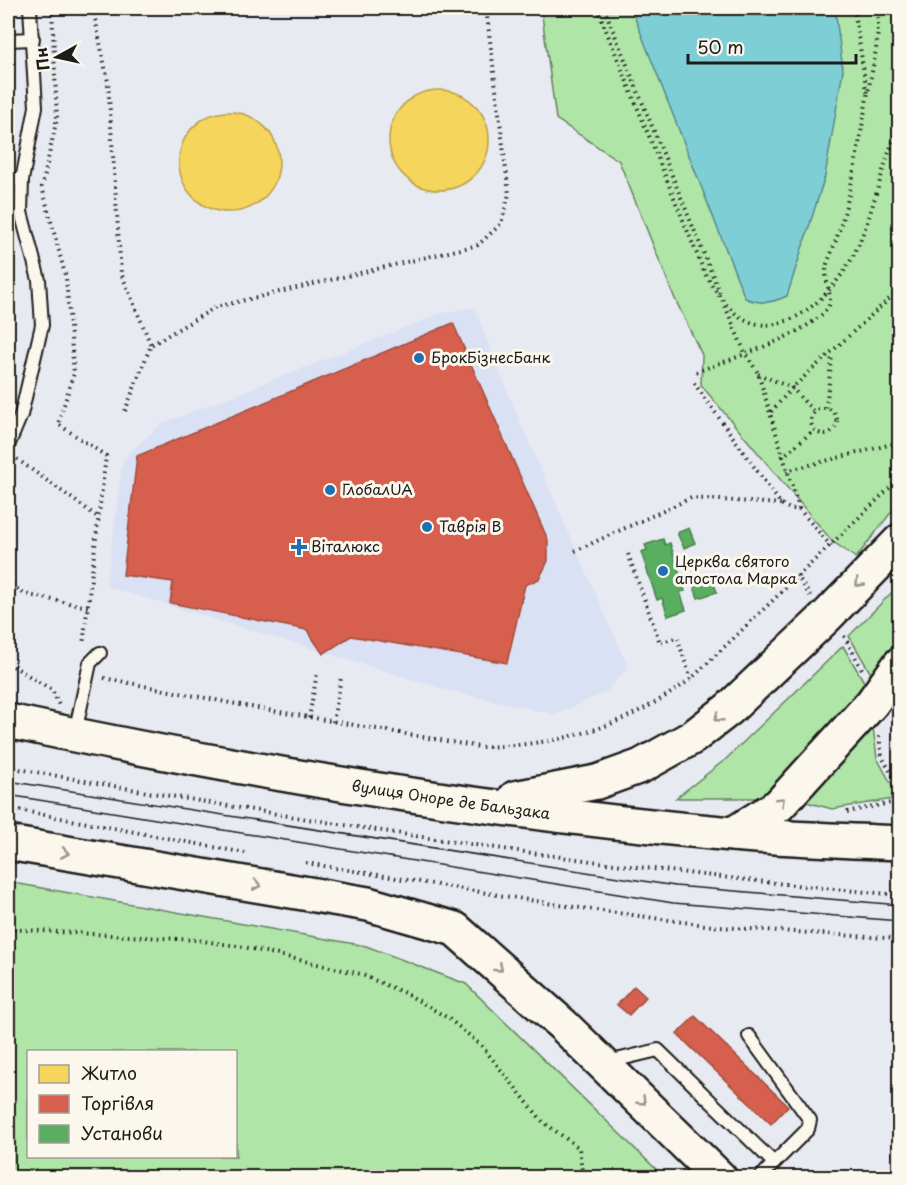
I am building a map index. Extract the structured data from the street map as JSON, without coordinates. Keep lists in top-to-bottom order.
{
  "streets": {
    "street": ["вулиця Оноре де Бальзака"]
  },
  "places": {
    "other": [
      "БрокБізнесБанк",
      "ГлобалUA",
      "Таврія В",
      "Церква святого апостола Марка"
    ],
    "health": ["Віталюкс"]
  },
  "legend": ["Житло", "Торгівля", "Установи"],
  "scale_bar": "50 m",
  "north": "left"
}
